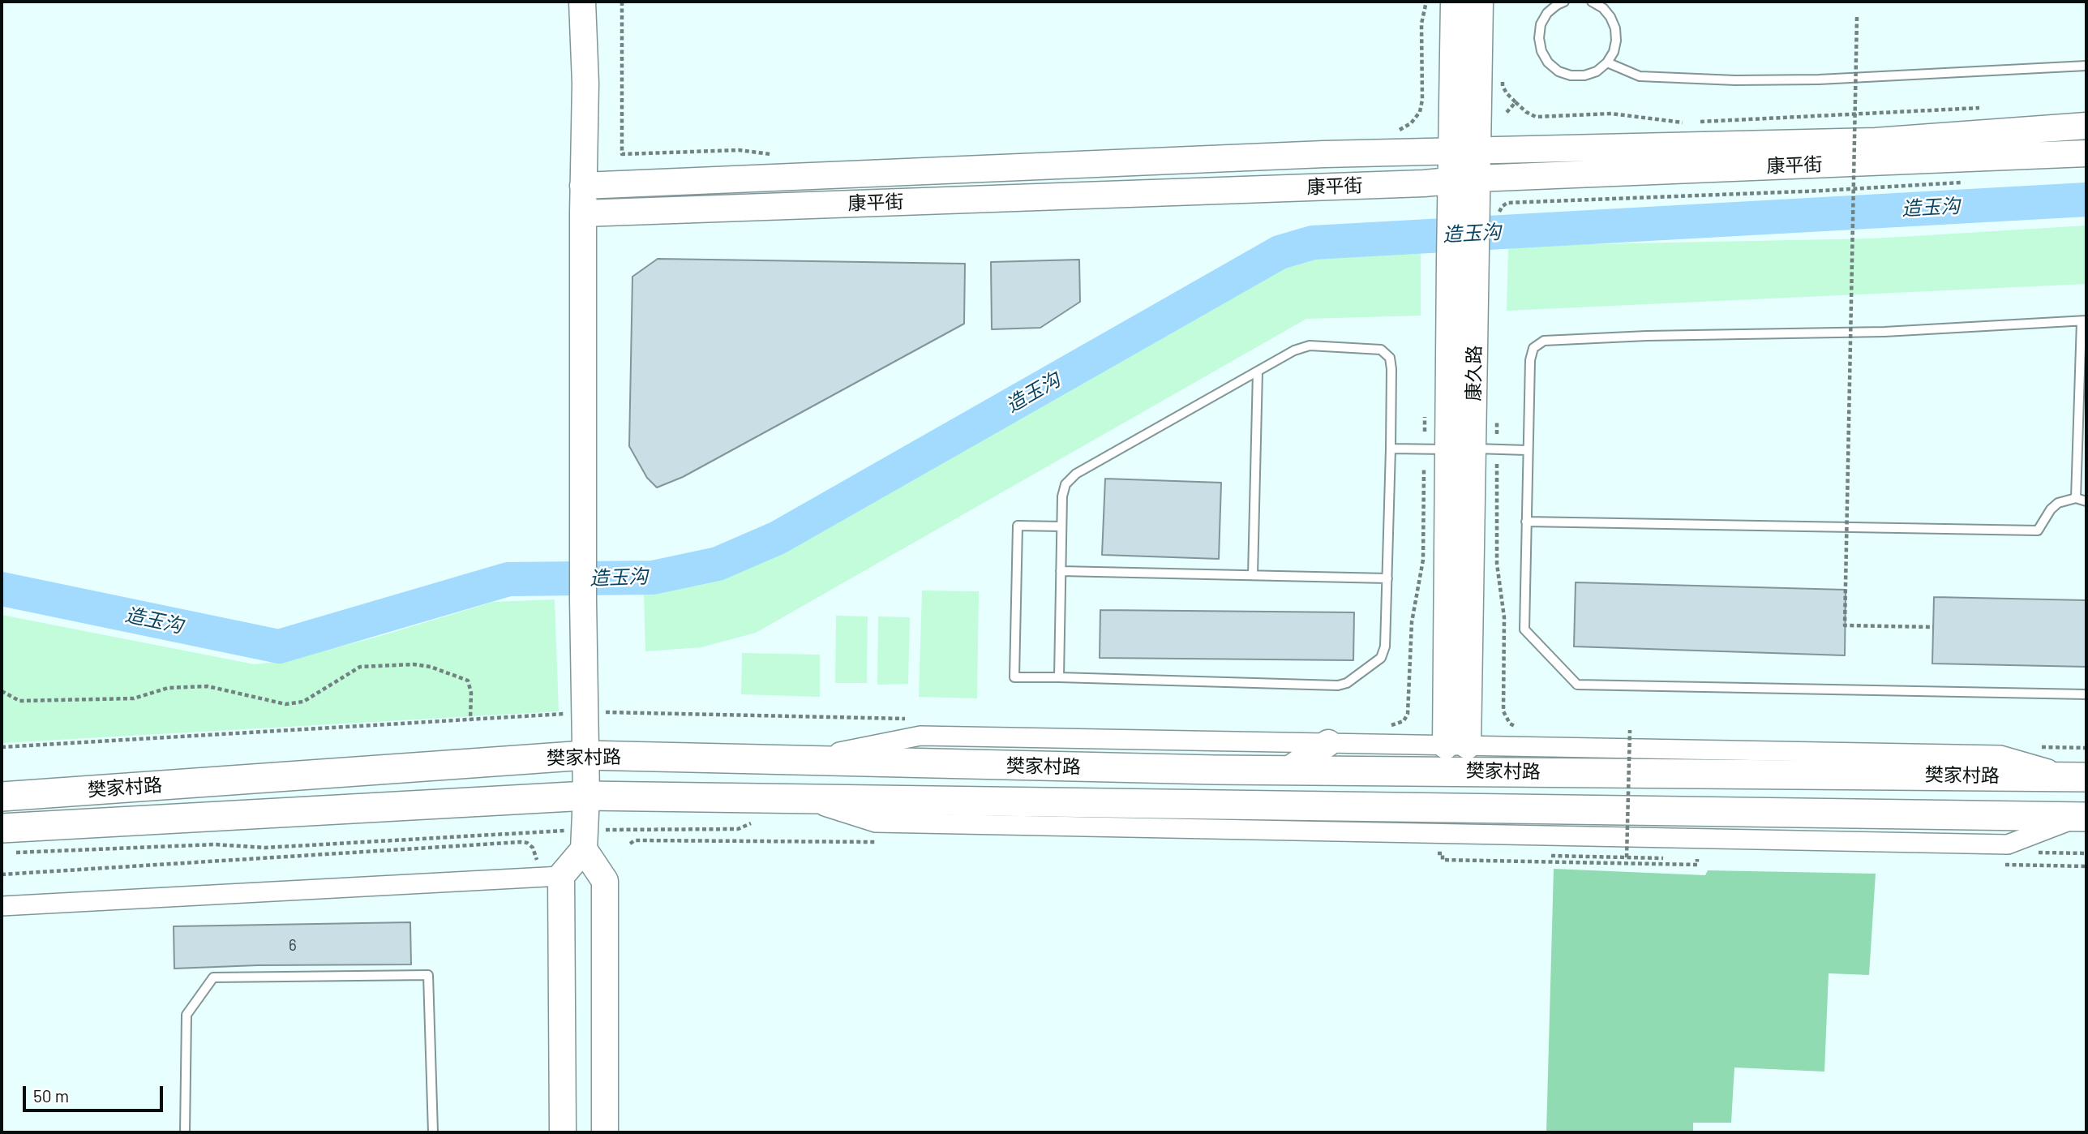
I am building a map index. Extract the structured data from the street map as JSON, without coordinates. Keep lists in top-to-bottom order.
{
  "streets": {
    "main road": ["樊家村路"],
    "street": ["康平街", "康久路"]
  },
  "crossings": [
    ["康平街", "康久路"]
  ],
  "water": ["造玉沟"],
  "house_numbers": ["6"],
  "scale_bar": "50 m"
}
